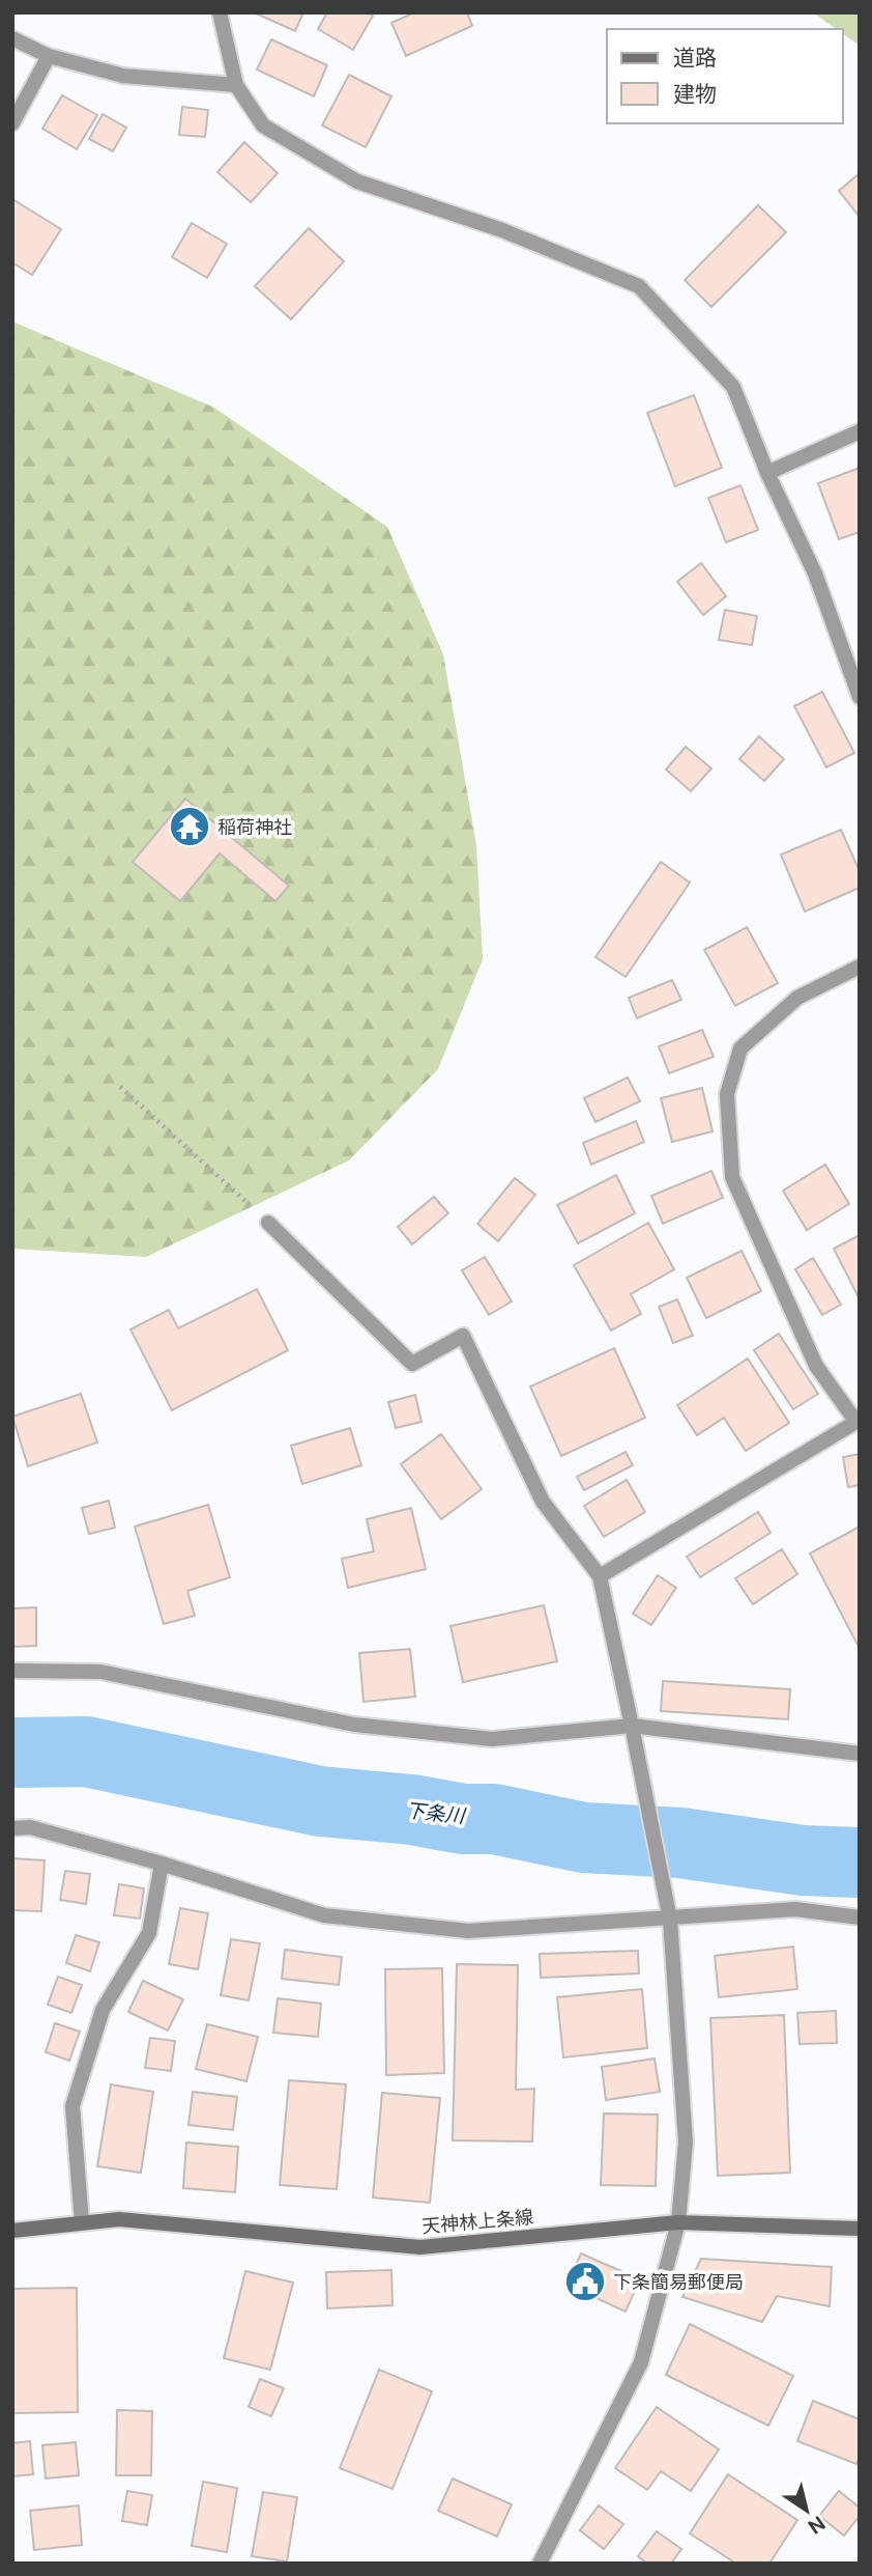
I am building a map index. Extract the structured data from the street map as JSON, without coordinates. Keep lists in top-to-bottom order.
{
  "streets": {
    "main road": ["天神林上条線"]
  },
  "water": ["下条川"],
  "places": {
    "temple": ["稲荷神社"],
    "public building": ["下条簡易郵便局"]
  },
  "legend": ["道路", "建物"],
  "north": "bottom right"
}
